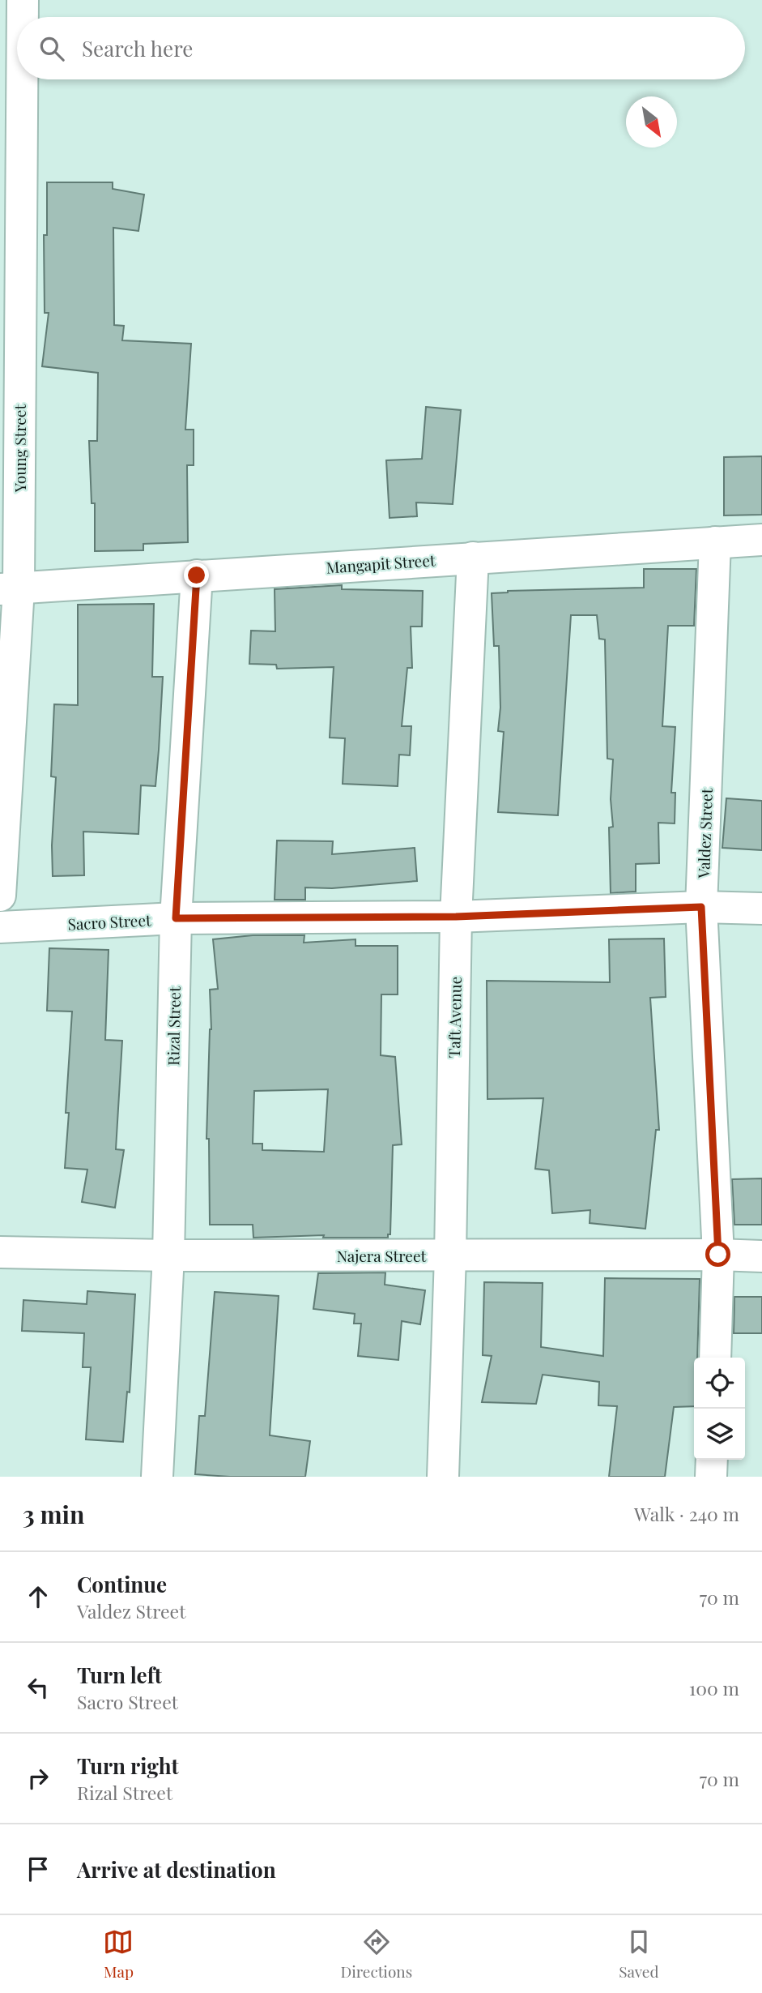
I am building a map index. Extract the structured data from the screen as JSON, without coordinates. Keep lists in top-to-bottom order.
{
  "streets": {
    "street": [
      "Young Street",
      "Mangapit Street",
      "Valdez Street",
      "Sacro Street",
      "Taft Avenue",
      "Rizal Street",
      "Najera Street"
    ]
  },
  "crossings": [
    ["Young Street", "Mangapit Street"],
    ["Mangapit Street", "Valdez Street"],
    ["Mangapit Street", "Taft Avenue"],
    ["Mangapit Street", "Rizal Street"],
    ["Valdez Street", "Sacro Street"],
    ["Valdez Street", "Najera Street"],
    ["Sacro Street", "Taft Avenue"],
    ["Sacro Street", "Rizal Street"],
    ["Taft Avenue", "Najera Street"],
    ["Rizal Street", "Najera Street"]
  ],
  "north": "bottom right",
  "page": {
    "search": "Search here",
    "heading": ["3 min", "Walk · 240 m"],
    "list": [
      ["Continue", "Valdez Street", "70 m"],
      ["Turn left", "Sacro Street", "100 m"],
      ["Turn right", "Rizal Street", "70 m"],
      "Arrive at destination"
    ],
    "nav": ["Map", "Directions", "Saved"]
  }
}
